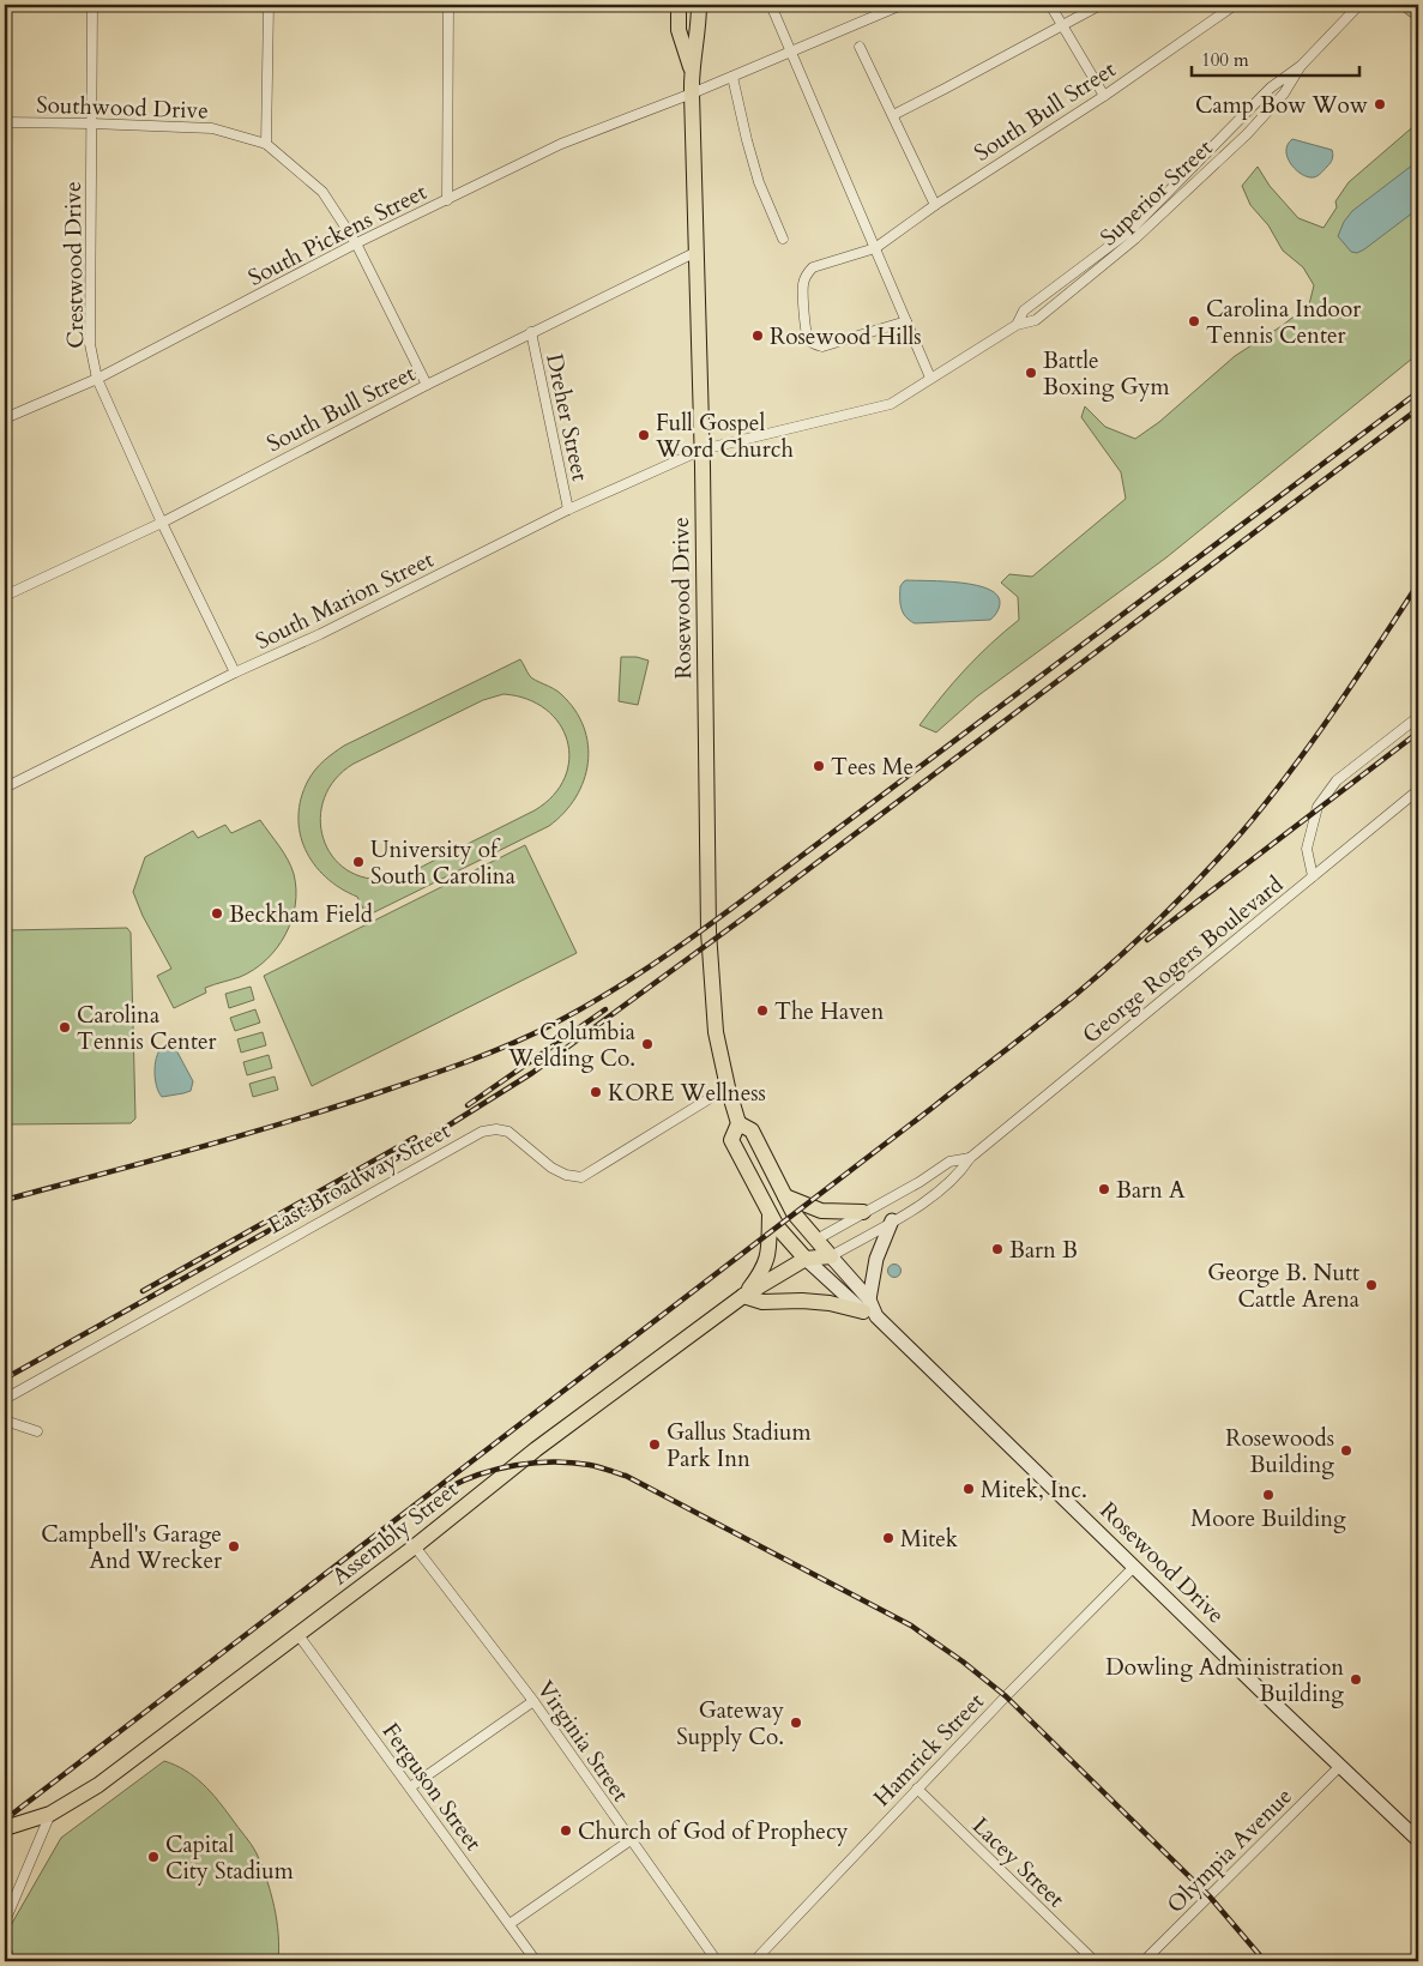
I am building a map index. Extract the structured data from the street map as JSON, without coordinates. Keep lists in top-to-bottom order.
{
  "streets": {
    "main road": ["Rosewood Drive", "Assembly Street"],
    "street": [
      "Southwood Drive",
      "South Bull Street",
      "Superior Street",
      "South Pickens Street",
      "Crestwood Drive",
      "Dreher Street",
      "South Marion Street",
      "George Rogers Boulevard",
      "East Broadway Street",
      "Virginia Street",
      "Hamrick Street",
      "Ferguson Street",
      "Olympia Avenue",
      "Lacey Street"
    ]
  },
  "crossings": [
    ["Southwood Drive", "South Bull Street"],
    ["Southwood Drive", "South Pickens Street"],
    ["Southwood Drive", "Crestwood Drive"],
    ["South Bull Street", "Crestwood Drive"],
    ["South Bull Street", "Dreher Street"],
    ["South Bull Street", "Rosewood Drive"],
    ["Superior Street", "Rosewood Drive"],
    ["Superior Street", "South Marion Street"],
    ["South Pickens Street", "Crestwood Drive"],
    ["South Pickens Street", "Rosewood Drive"],
    ["Crestwood Drive", "South Marion Street"],
    ["Dreher Street", "South Marion Street"],
    ["Rosewood Drive", "South Marion Street"],
    ["Rosewood Drive", "George Rogers Boulevard"],
    ["Rosewood Drive", "East Broadway Street"],
    ["Rosewood Drive", "Assembly Street"],
    ["Rosewood Drive", "Hamrick Street"],
    ["Rosewood Drive", "Olympia Avenue"],
    ["George Rogers Boulevard", "Assembly Street"],
    ["Assembly Street", "Virginia Street"],
    ["Assembly Street", "Ferguson Street"],
    ["Hamrick Street", "Lacey Street"]
  ],
  "places": [
    "Camp Bow Wow",
    "Carolina Indoor Tennis Center",
    "Rosewood Hills",
    "Battle Boxing Gym",
    "Full Gospel Word Church",
    "Tees Me",
    "University of South Carolina",
    "Beckham Field",
    "The Haven",
    "Carolina Tennis Center",
    "Columbia Welding Co.",
    "KORE Wellness",
    "Barn A",
    "Barn B",
    "George B. Nutt Cattle Arena",
    "Gallus Stadium Park Inn",
    "Rosewoods Building",
    "Mitek, Inc.",
    "Moore Building",
    "Mitek",
    "Campbell's Garage And Wrecker",
    "Dowling Administration Building",
    "Gateway Supply Co.",
    "Church of God of Prophecy",
    "Capital City Stadium"
  ],
  "scale_bar": "100 m"
}
